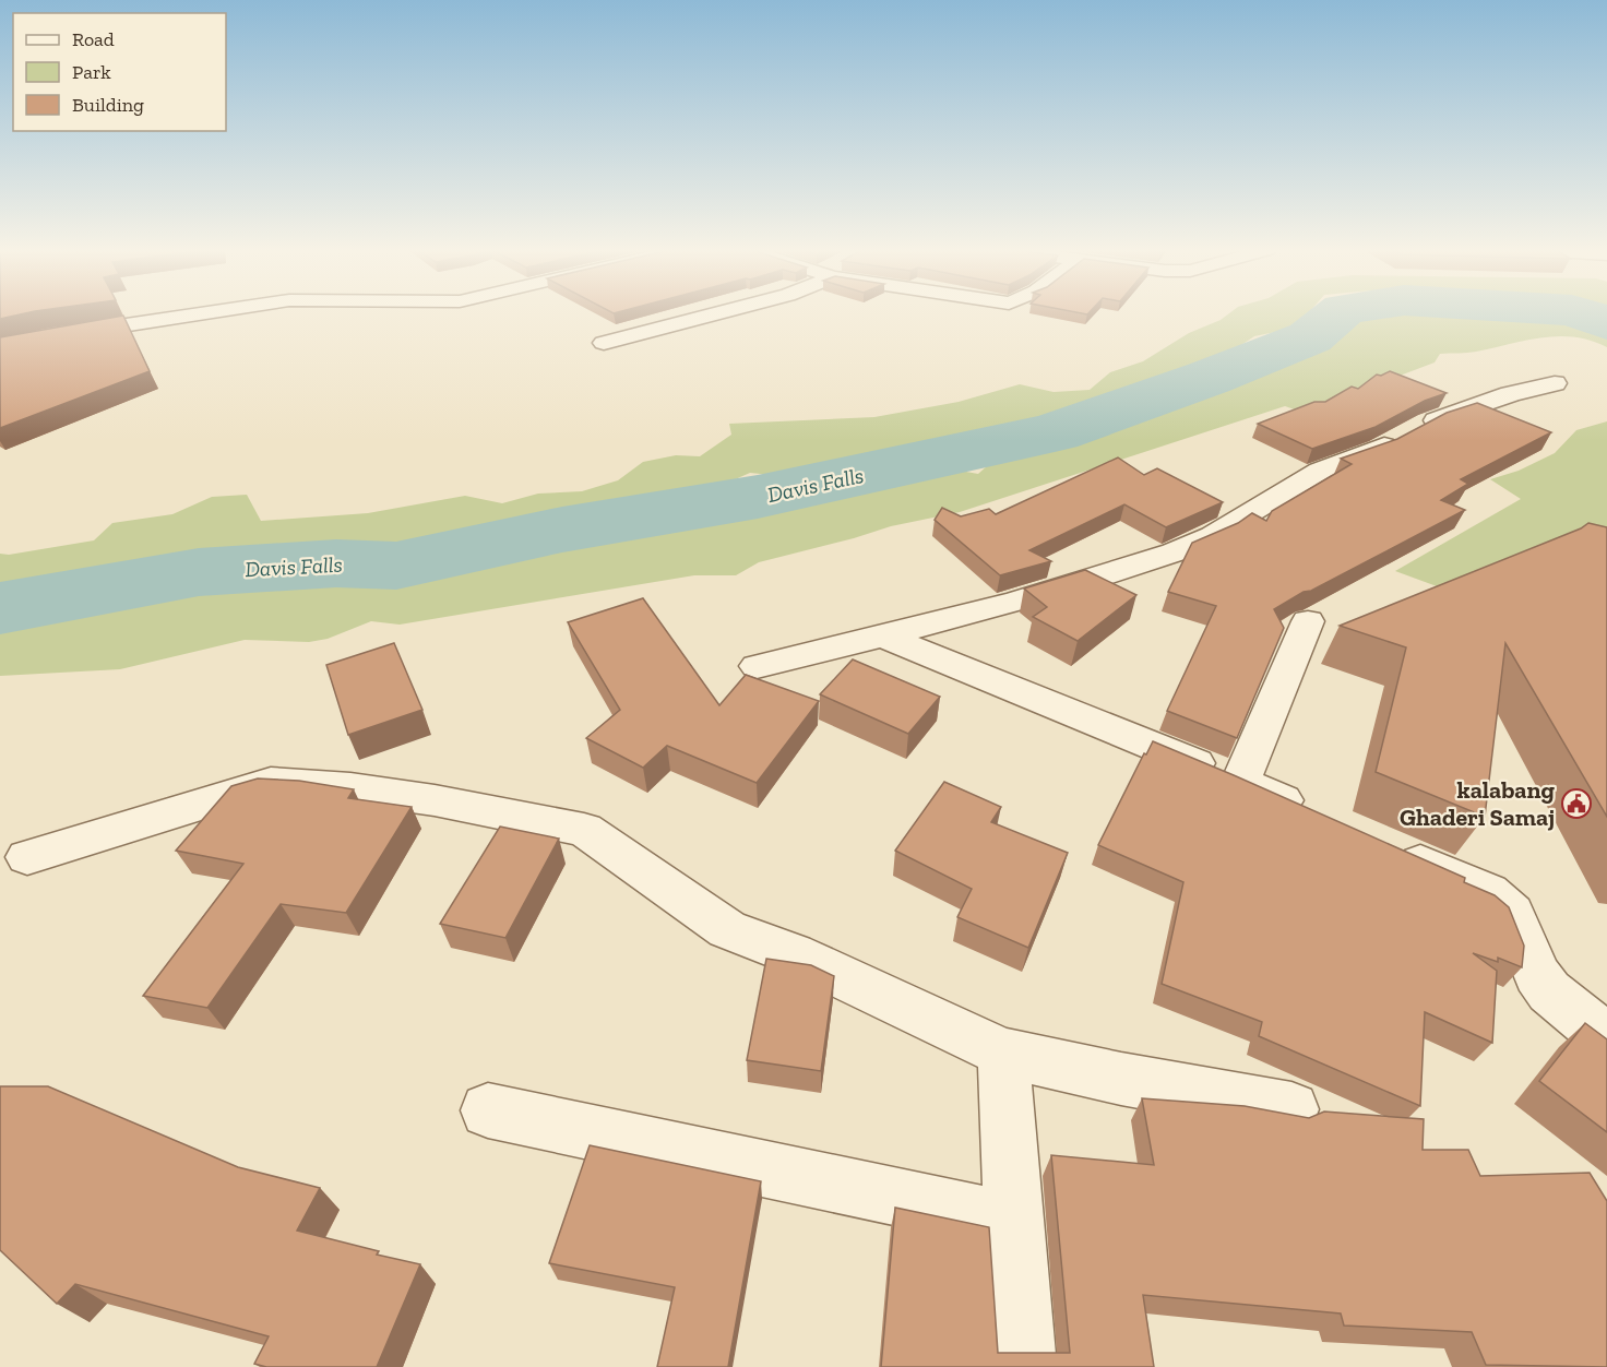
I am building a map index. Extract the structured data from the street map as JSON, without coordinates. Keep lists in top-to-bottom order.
{
  "water": ["Davis Falls"],
  "places": {
    "public building": ["kalabang Ghaderi Samaj"]
  },
  "legend": ["Road", "Park", "Building"]
}
